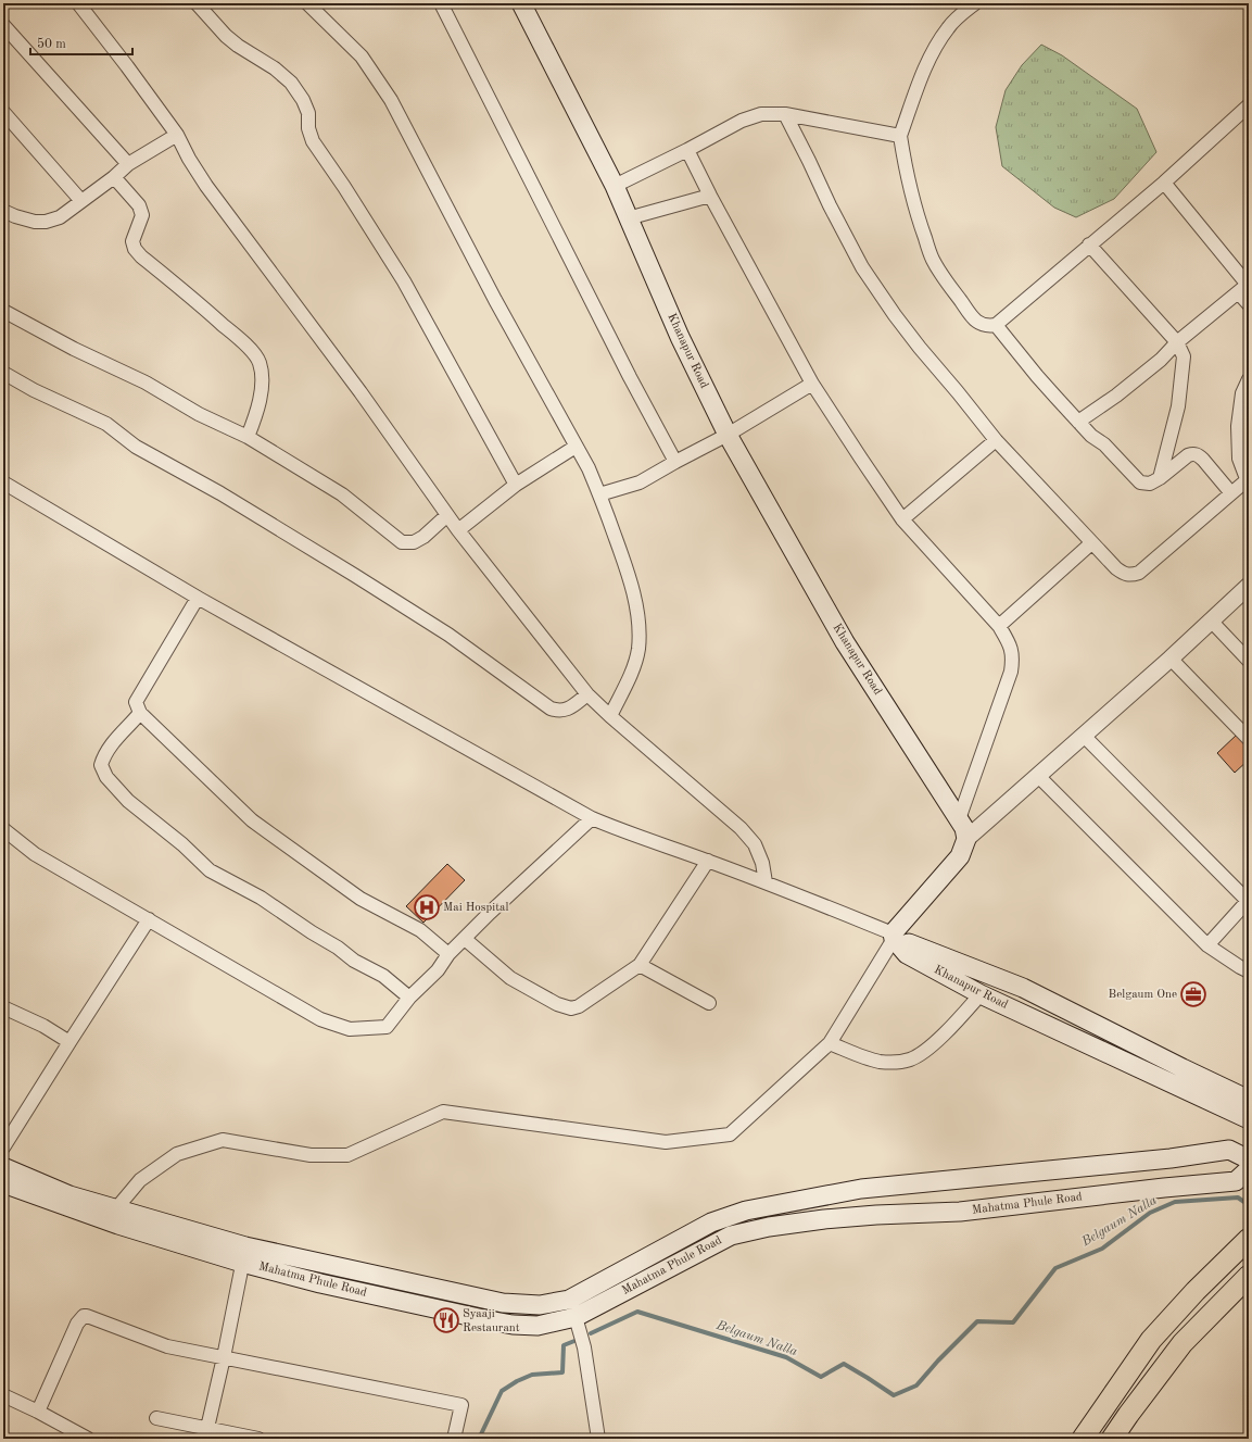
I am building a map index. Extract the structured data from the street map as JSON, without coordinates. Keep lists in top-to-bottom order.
{
  "streets": {
    "main road": ["Khanapur Road", "Mahatma Phule Road"]
  },
  "water": ["Belgaum Nalla"],
  "places": {
    "hospital": ["Mai Hospital"],
    "office": ["Belgaum One"],
    "restaurant": ["Syaaji Restaurant"]
  },
  "scale_bar": "50 m"
}
